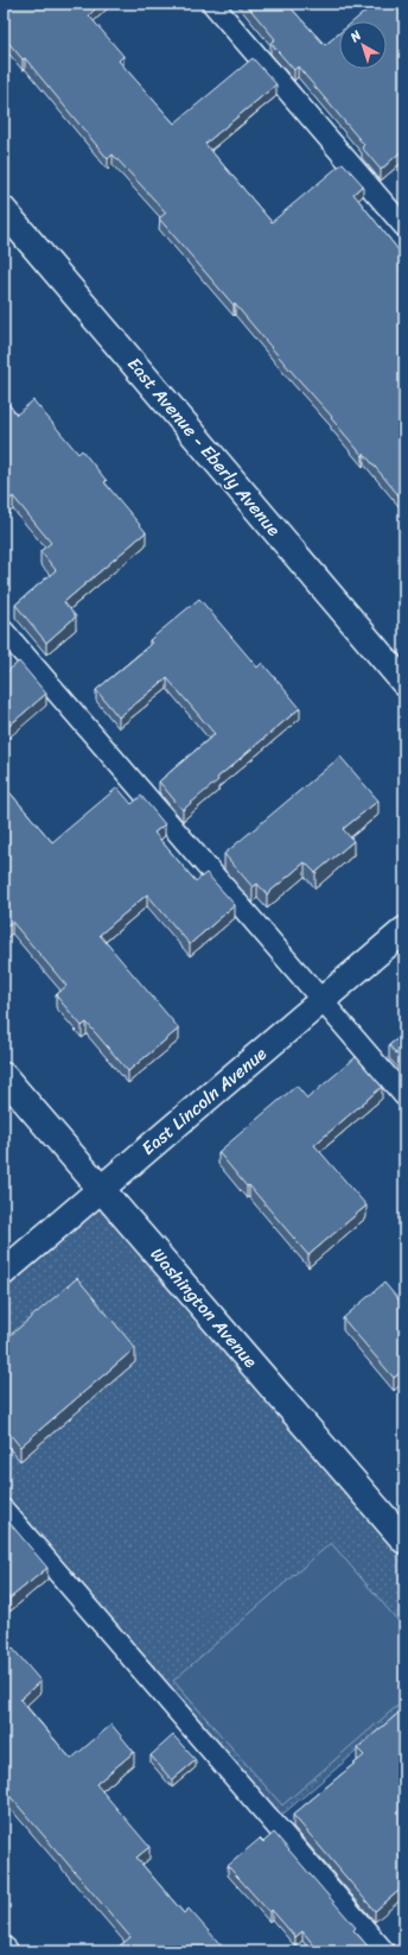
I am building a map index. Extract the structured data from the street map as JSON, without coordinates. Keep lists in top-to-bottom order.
{
  "streets": {
    "street": ["East Avenue - Eberly Avenue", "East Lincoln Avenue", "Washington Avenue"]
  },
  "crossings": [
    ["East Lincoln Avenue", "Washington Avenue"]
  ],
  "north": "top left"
}
